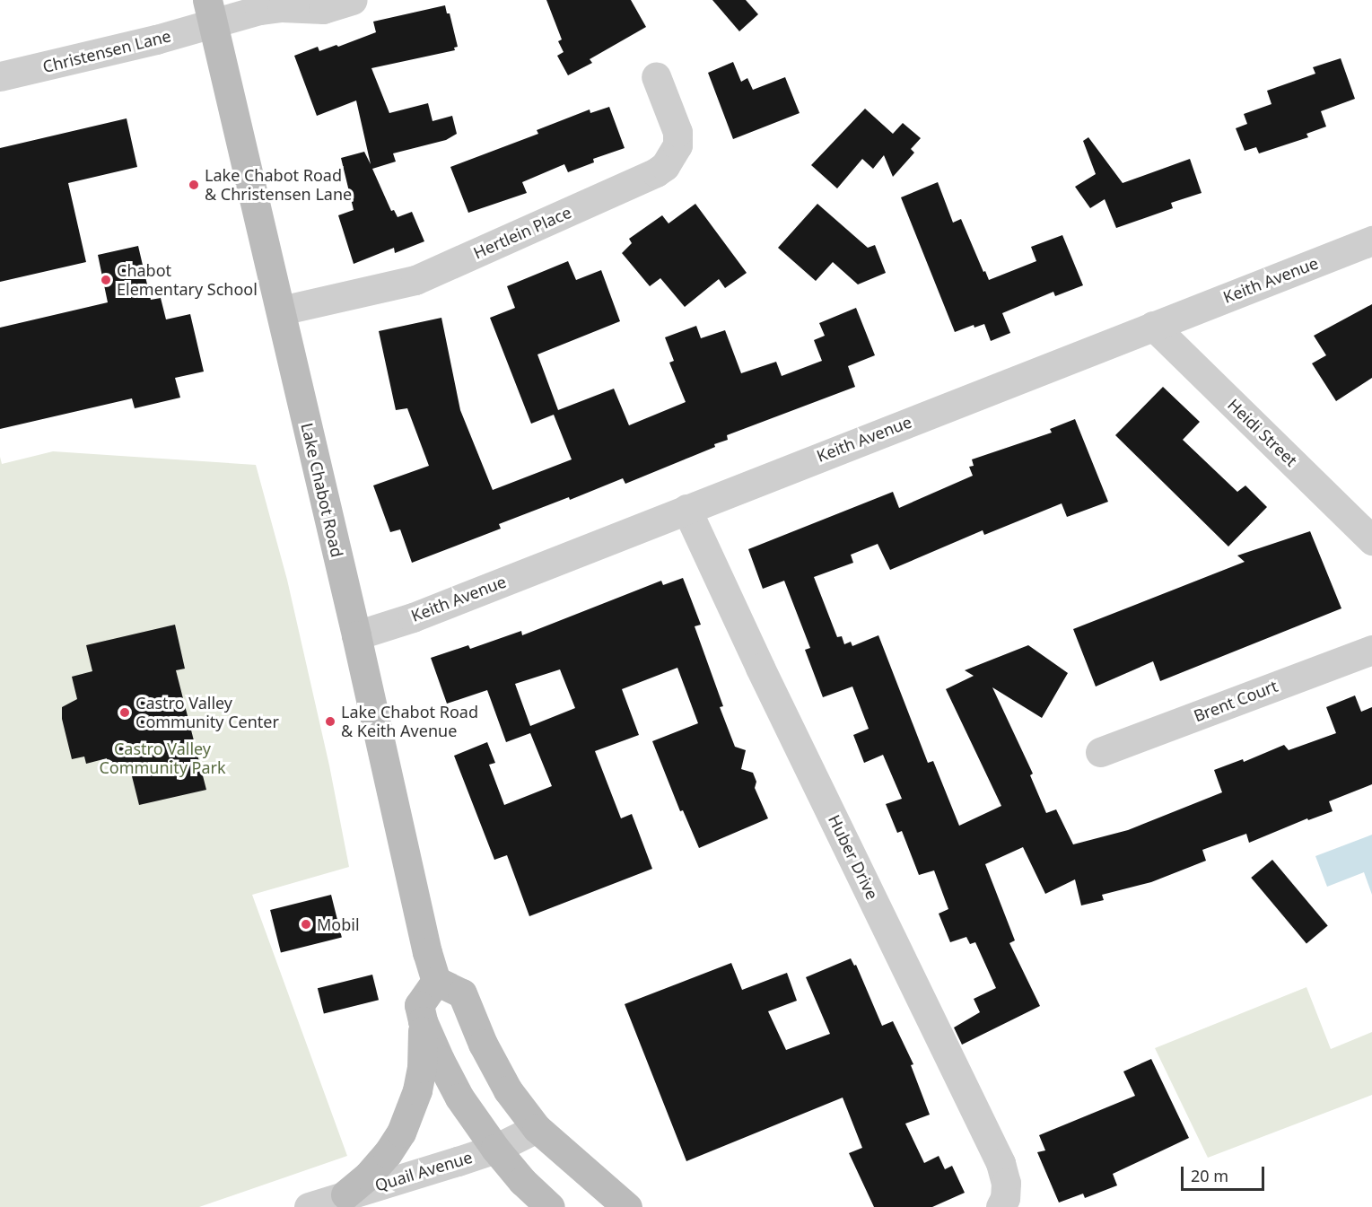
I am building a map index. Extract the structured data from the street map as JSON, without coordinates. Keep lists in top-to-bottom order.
{
  "streets": {
    "main road": ["Lake Chabot Road"],
    "street": [
      "Christensen Lane",
      "Hertlein Place",
      "Keith Avenue",
      "Heidi Street",
      "Brent Court",
      "Huber Drive",
      "Quail Avenue"
    ]
  },
  "crossings": [
    ["Christensen Lane", "Lake Chabot Road"],
    ["Hertlein Place", "Lake Chabot Road"],
    ["Keith Avenue", "Heidi Street"],
    ["Keith Avenue", "Lake Chabot Road"],
    ["Keith Avenue", "Huber Drive"]
  ],
  "parks": ["Castro Valley Community Park"],
  "places": [
    "Lake Chabot Road & Christensen Lane",
    "Chabot Elementary School",
    "Castro Valley Community Center",
    "Lake Chabot Road & Keith Avenue",
    "Mobil"
  ],
  "scale_bar": "20 m"
}
